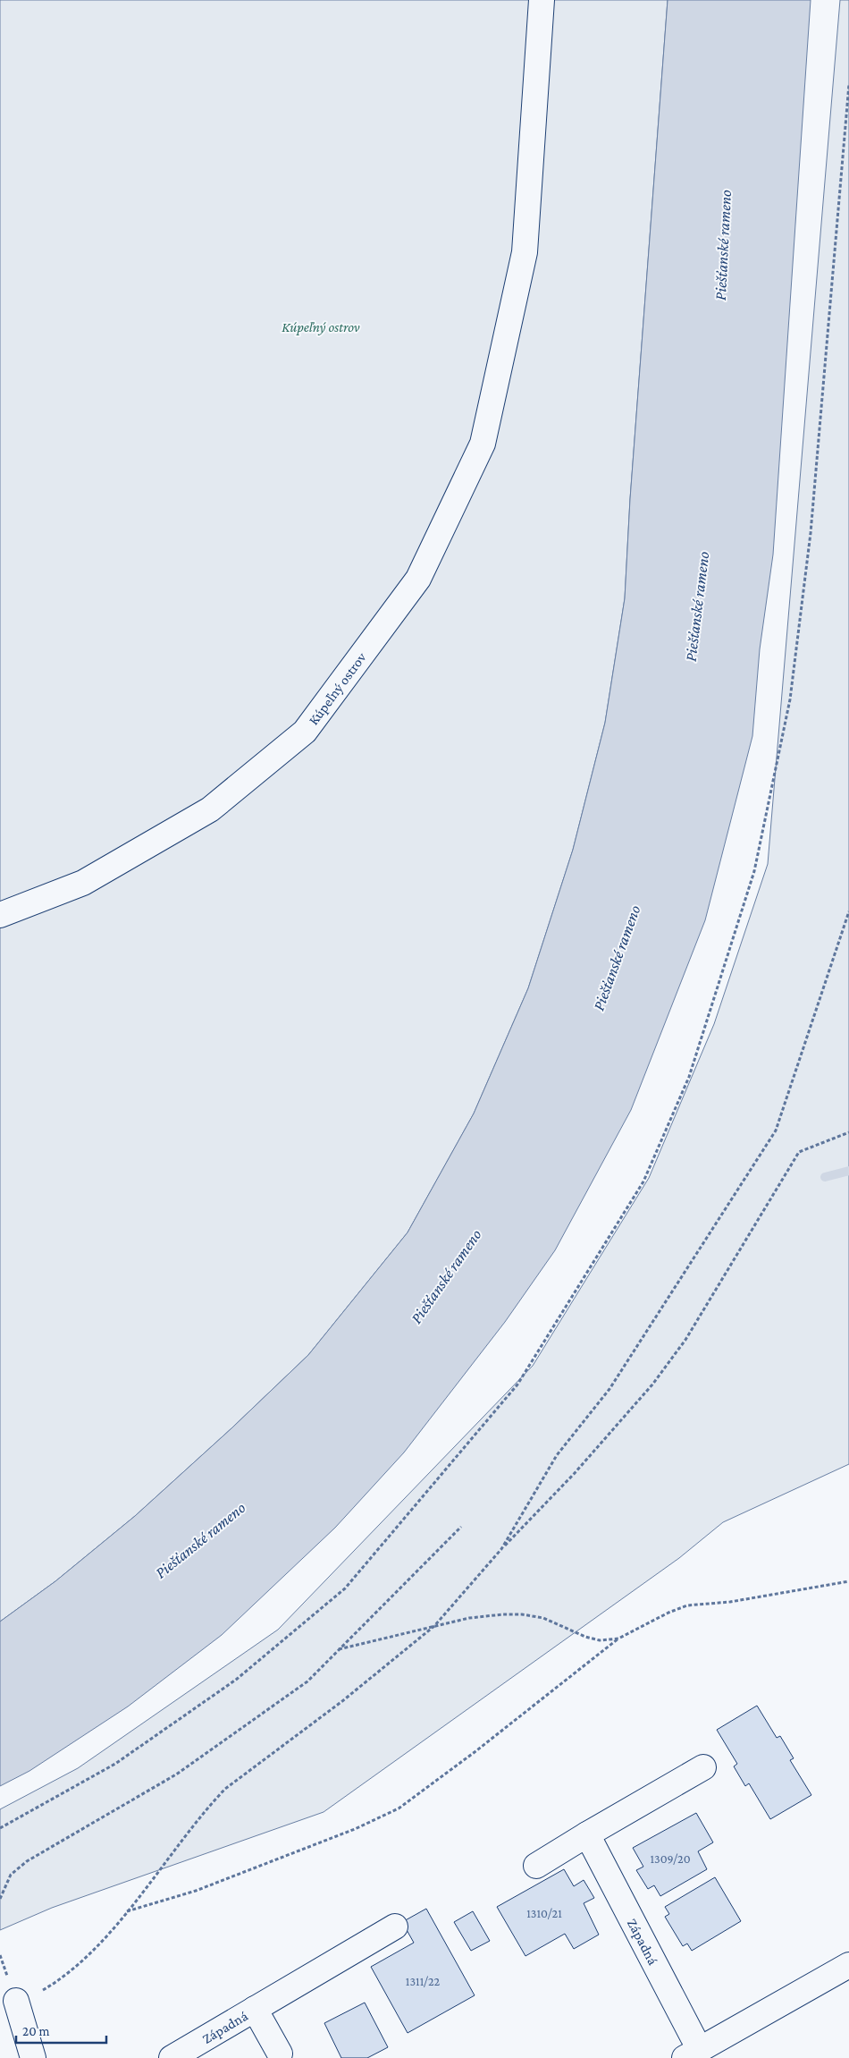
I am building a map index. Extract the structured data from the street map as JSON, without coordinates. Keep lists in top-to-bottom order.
{
  "streets": {
    "street": ["Kúpeľný ostrov", "Západná"]
  },
  "water": ["Piešťanské rameno"],
  "parks": ["Kúpeľný ostrov"],
  "house_numbers": ["1309/20", "1310/21", "1311/22"],
  "scale_bar": "20 m"
}
